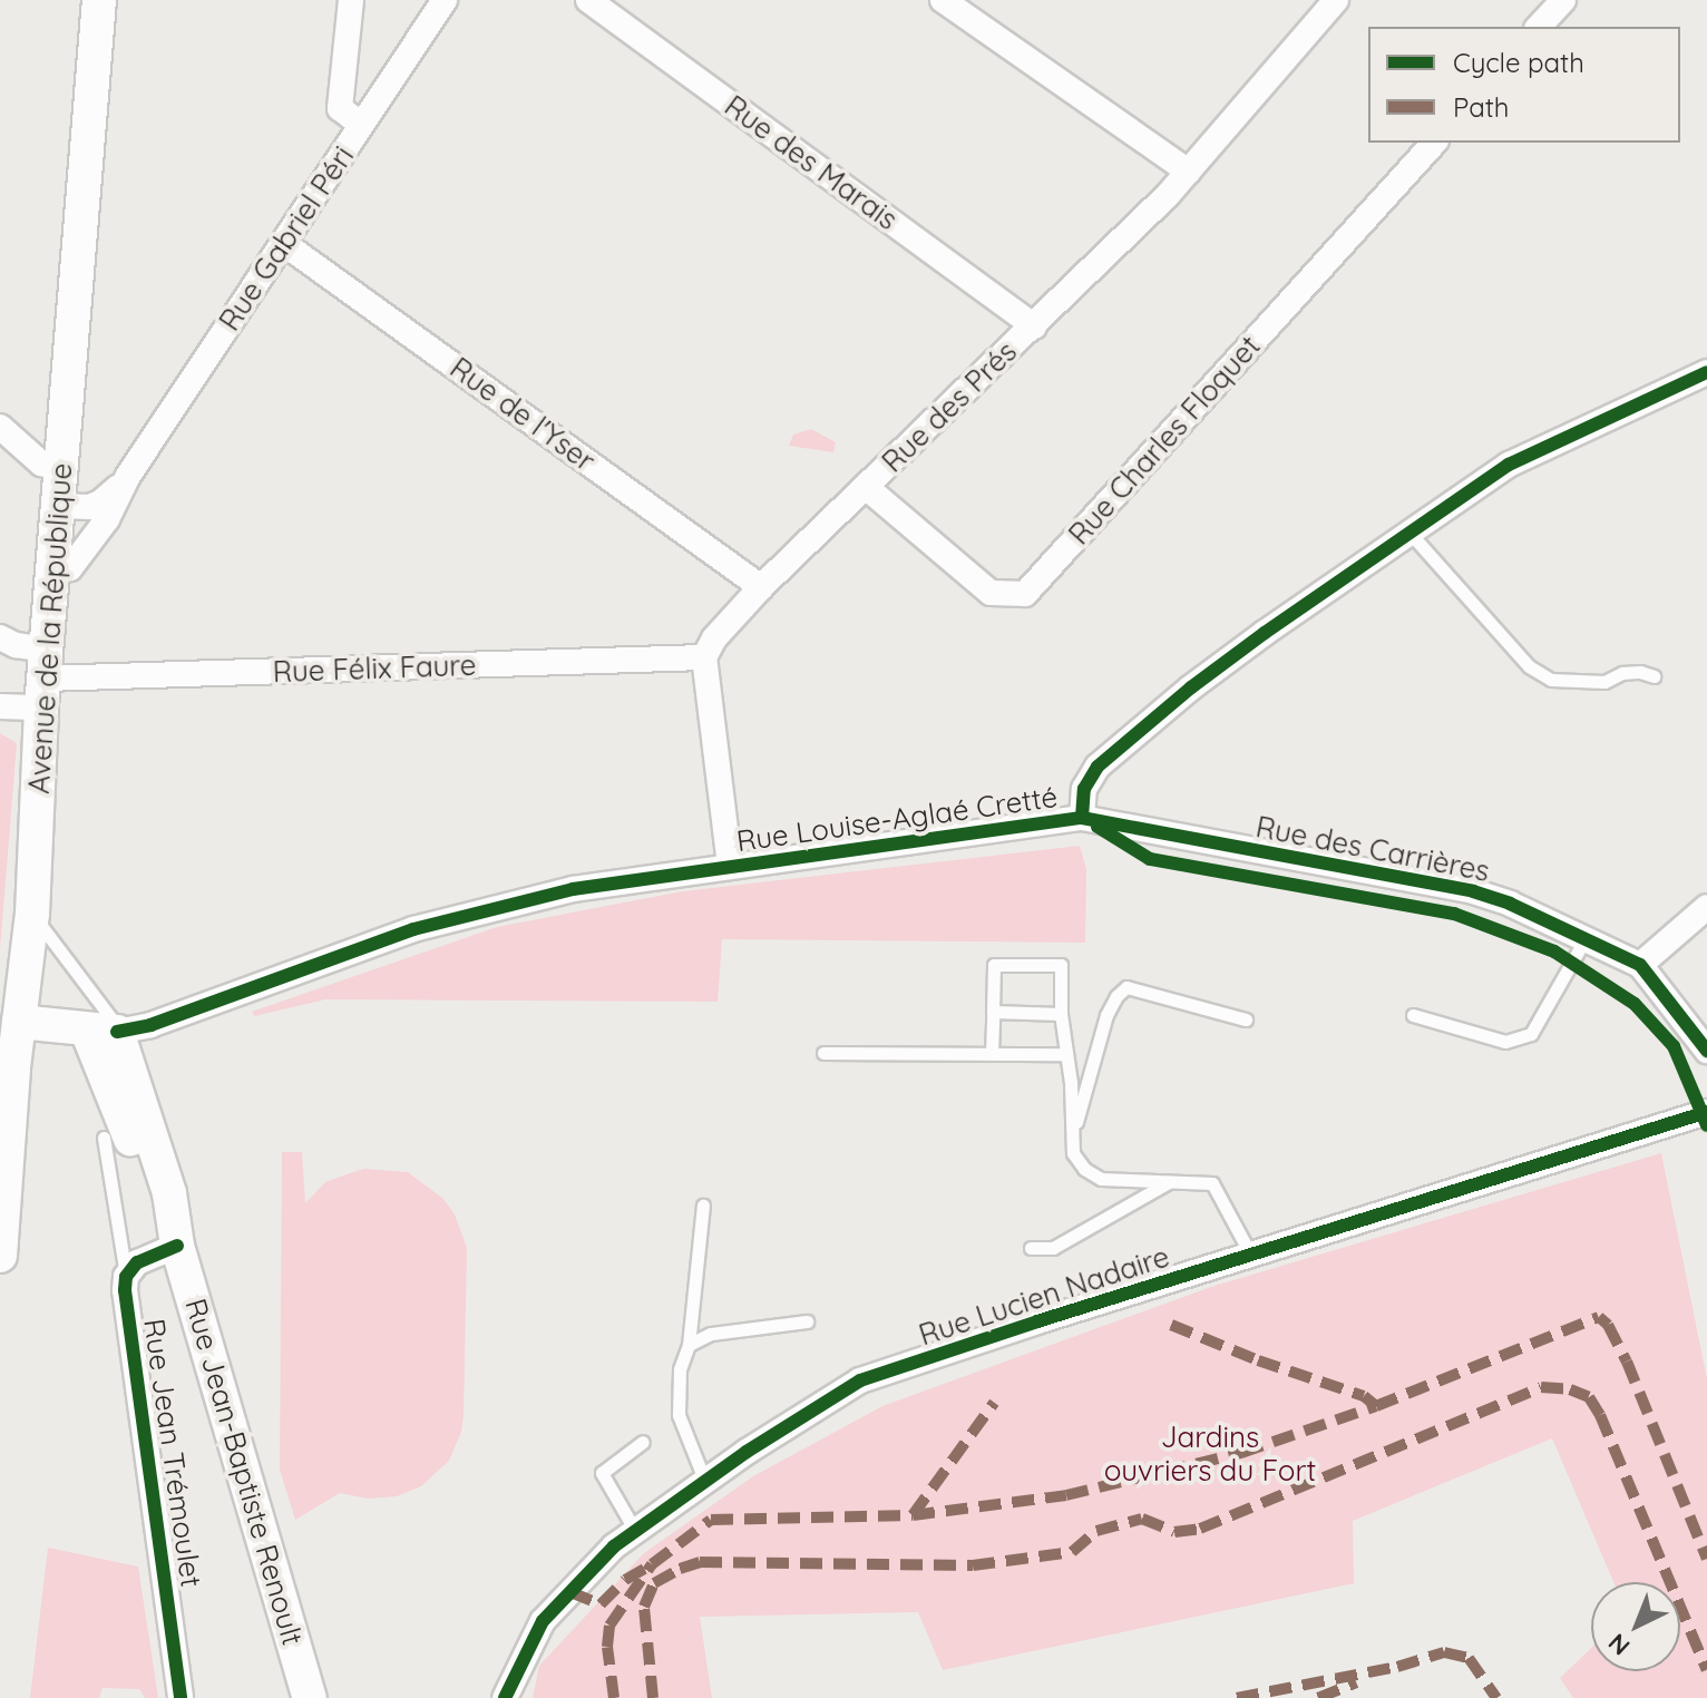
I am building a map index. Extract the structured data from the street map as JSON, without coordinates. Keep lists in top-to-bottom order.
{
  "streets": {
    "main road": ["Avenue de la République", "Rue Jean-Baptiste Renoult"],
    "street": [
      "Rue des Marais",
      "Rue Gabriel Péri",
      "Rue des Prés",
      "Rue de l'Yser",
      "Rue Charles Floquet",
      "Rue Félix Faure",
      "Rue Louise-Aglaé Cretté",
      "Rue des Carrières",
      "Rue Lucien Nadaire",
      "Rue Jean Trémoulet"
    ]
  },
  "crossings": [
    ["Rue des Marais", "Rue des Prés"],
    ["Rue Gabriel Péri", "Rue de l'Yser"],
    ["Rue Gabriel Péri", "Avenue de la République"],
    ["Rue des Prés", "Rue de l'Yser"],
    ["Rue des Prés", "Rue Charles Floquet"],
    ["Rue des Prés", "Rue Félix Faure"],
    ["Avenue de la République", "Rue Félix Faure"],
    ["Rue Louise-Aglaé Cretté", "Rue des Carrières"],
    ["Rue Louise-Aglaé Cretté", "Rue Jean-Baptiste Renoult"]
  ],
  "parks": ["Jardins ouvriers du Fort"],
  "legend": ["Cycle path", "Path"],
  "north": "bottom left"
}
